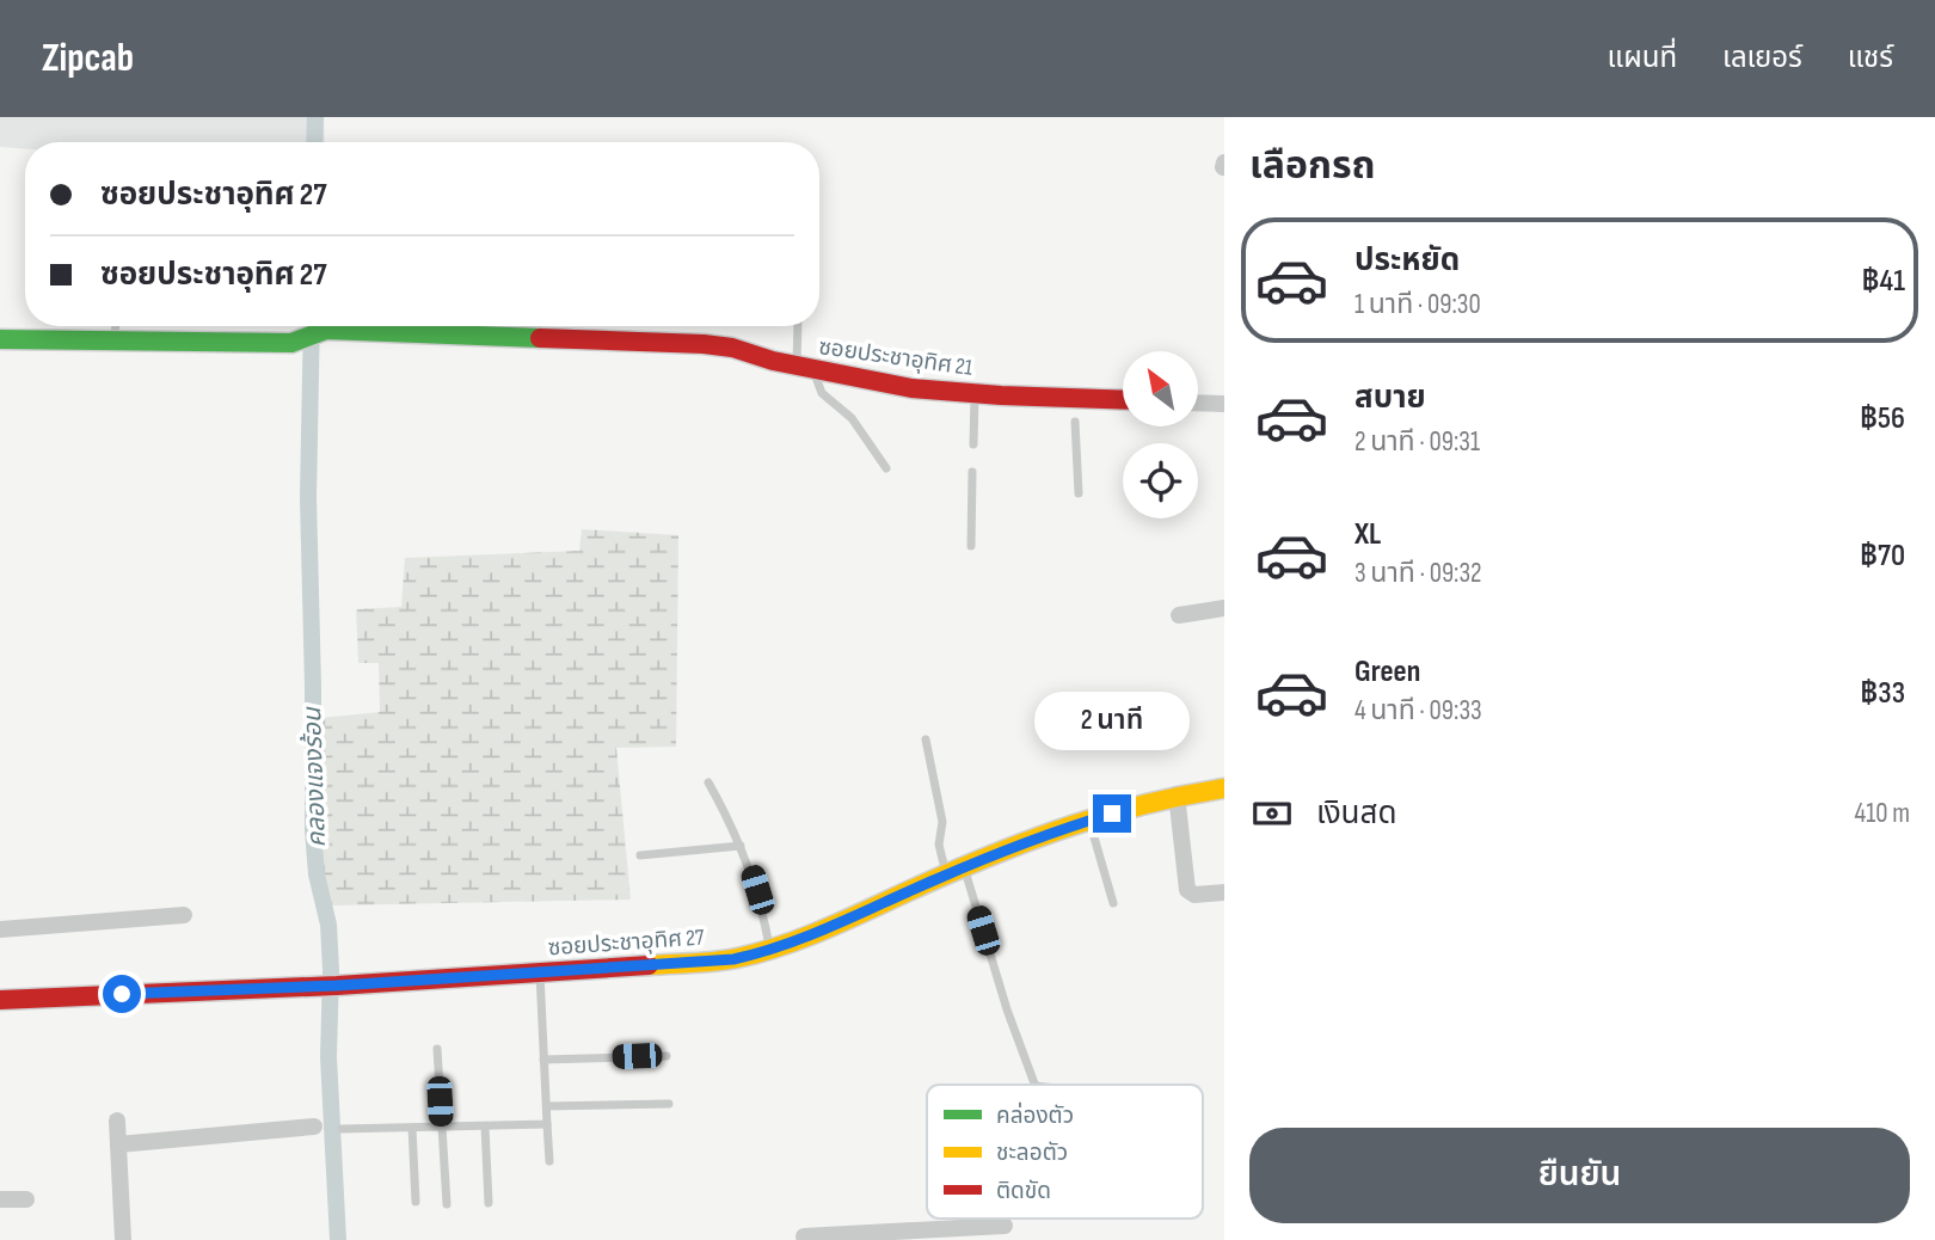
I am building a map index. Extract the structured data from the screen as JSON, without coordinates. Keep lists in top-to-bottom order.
{
  "streets": {
    "street": ["ซอยประชาอุทิศ 21", "ซอยประชาอุทิศ 27"]
  },
  "water": ["คลองแจงร้อน"],
  "legend": ["คล่องตัว", "ชะลอตัว", "ติดขัด"],
  "north": "top left",
  "page": {
    "header": "Zipcab",
    "nav": ["แผนที่", "เลเยอร์", "แชร์"],
    "heading": "เลือกรถ",
    "banner": ["ซอยประชาอุทิศ 27", "ซอยประชาอุทิศ 27"],
    "list": [
      {
        "name": "ประหยัด",
        "note": "1 นาที · 09:30",
        "value": "฿41"
      },
      {
        "name": "สบาย",
        "note": "2 นาที · 09:31",
        "value": "฿56"
      },
      {
        "name": "XL",
        "note": "3 นาที · 09:32",
        "value": "฿70"
      },
      {
        "name": "Green",
        "note": "4 นาที · 09:33",
        "value": "฿33"
      }
    ],
    "bubble": "2 นาที",
    "pay": ["เงินสด", "410 m"],
    "buttons": "ยืนยัน"
  }
}
